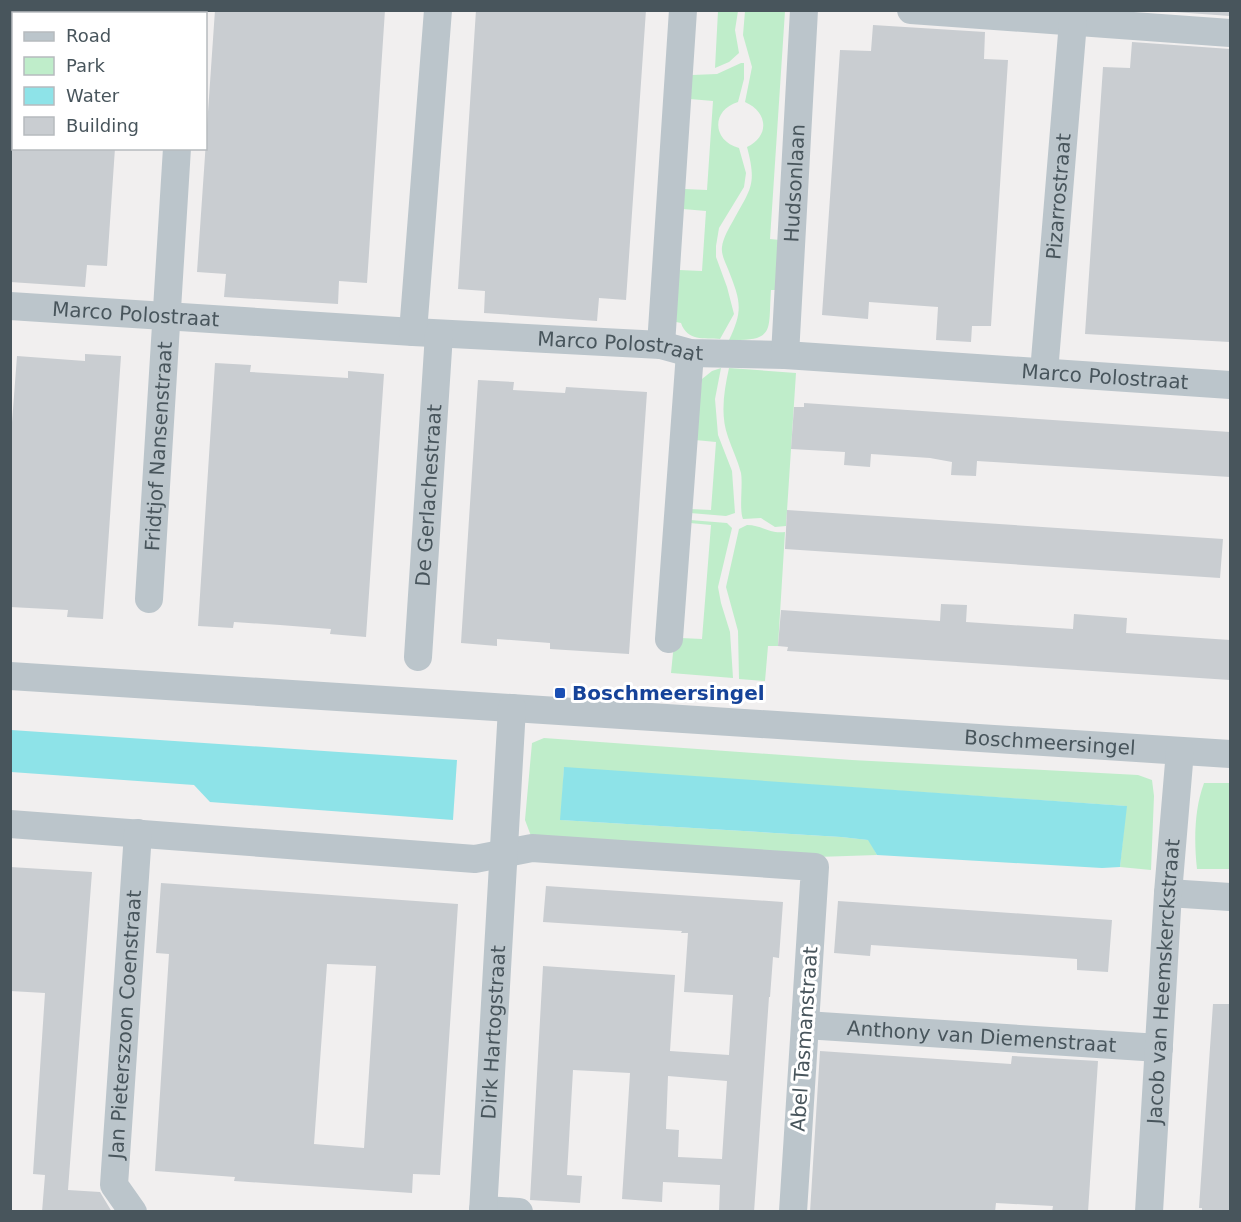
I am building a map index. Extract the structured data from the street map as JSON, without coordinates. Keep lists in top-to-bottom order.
{
  "streets": {
    "street": [
      "Hudsonlaan",
      "Pizarrostraat",
      "Marco Polostraat",
      "Fridtjof Nansenstraat",
      "De Gerlachestraat",
      "Boschmeersingel",
      "Jacob van Heemskerckstraat",
      "Jan Pieterszoon Coenstraat",
      "Dirk Hartogstraat",
      "Anthony van Diemenstraat",
      "Abel Tasmanstraat"
    ]
  },
  "crossings": [
    ["Hudsonlaan", "Marco Polostraat"],
    ["Pizarrostraat", "Marco Polostraat"],
    ["Marco Polostraat", "Fridtjof Nansenstraat"],
    ["Marco Polostraat", "De Gerlachestraat"],
    ["Boschmeersingel", "Jacob van Heemskerckstraat"],
    ["Jacob van Heemskerckstraat", "Anthony van Diemenstraat"],
    ["Dirk Hartogstraat", "Abel Tasmanstraat"],
    ["Anthony van Diemenstraat", "Abel Tasmanstraat"]
  ],
  "places": {
    "transit": ["Boschmeersingel"]
  },
  "legend": [
    "Road",
    "Park",
    "Water",
    "Building"
  ]
}
